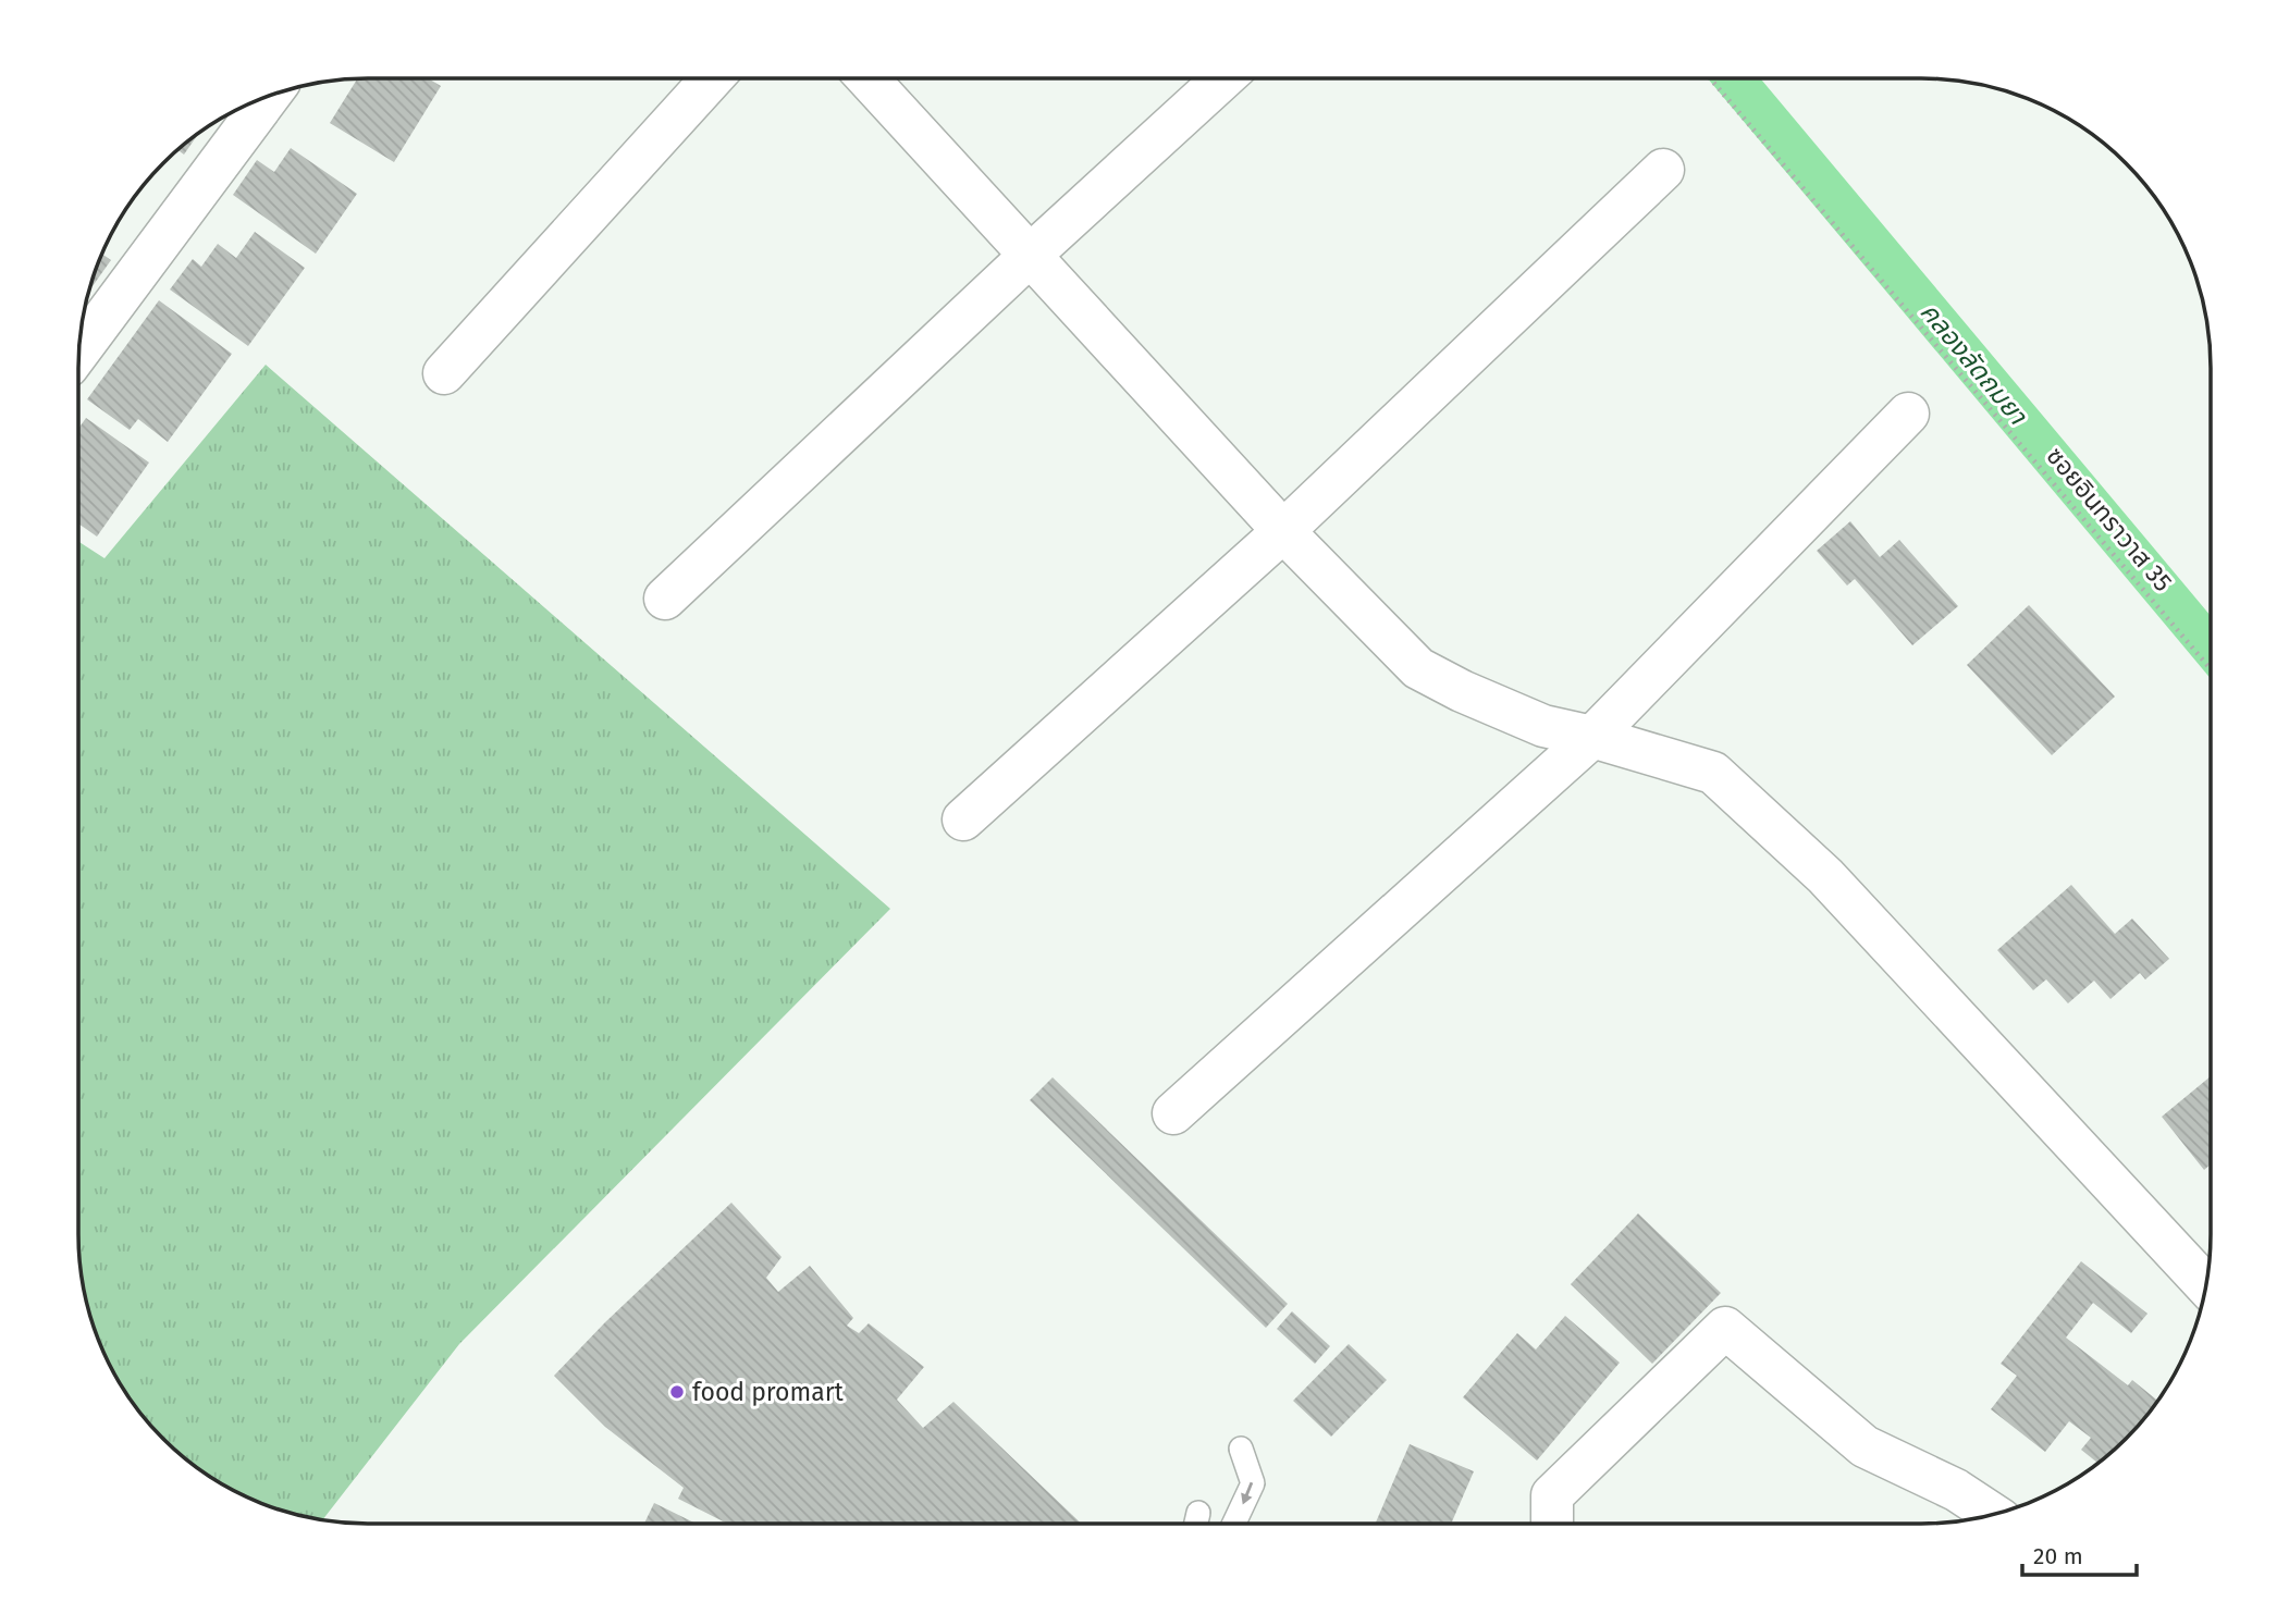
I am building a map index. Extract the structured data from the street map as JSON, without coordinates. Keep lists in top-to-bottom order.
{
  "streets": {
    "path": ["ซอยอินทราวาส 35"]
  },
  "water": ["คลองลัดถมยา"],
  "places": ["food promart"],
  "scale_bar": "20 m"
}
